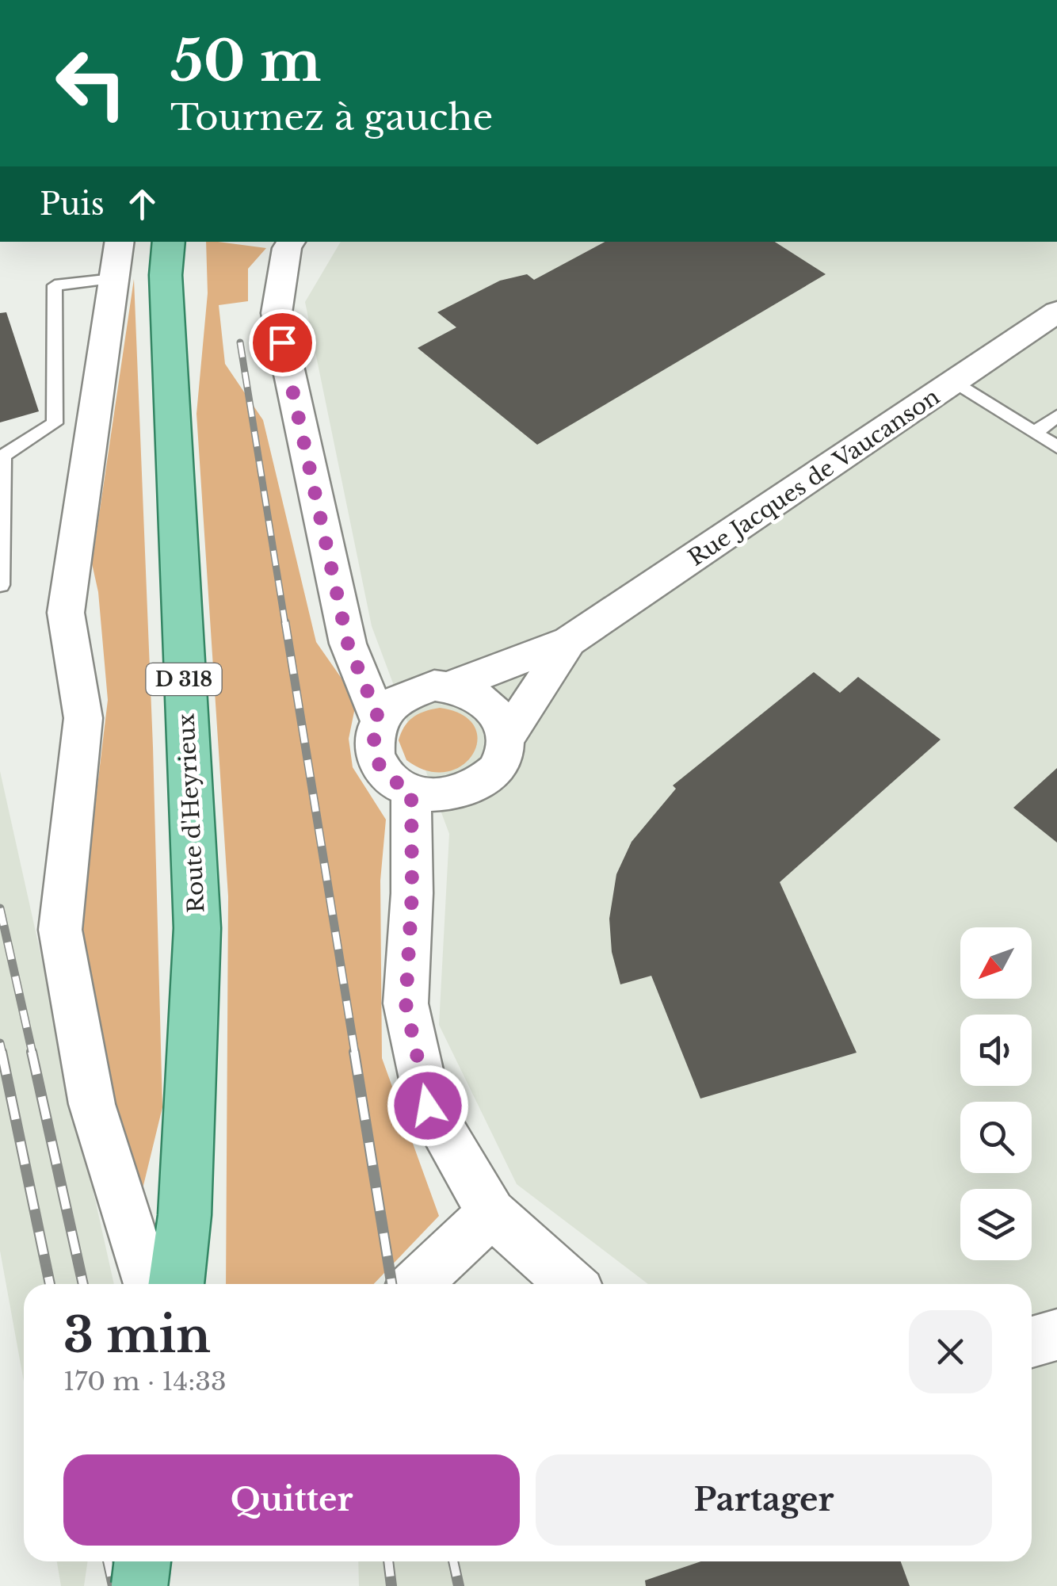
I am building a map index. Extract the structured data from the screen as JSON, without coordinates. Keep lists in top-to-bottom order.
{
  "streets": {
    "main road": ["D 318", "Route d'Heyrieux"],
    "street": ["Rue Jacques de Vaucanson"]
  },
  "north": "bottom left",
  "page": {
    "turn": ["50 m", "Tournez à gauche"],
    "then": "Puis",
    "heading": ["3 min", "170 m · 14:33"],
    "buttons": ["Quitter", "Partager"]
  }
}
